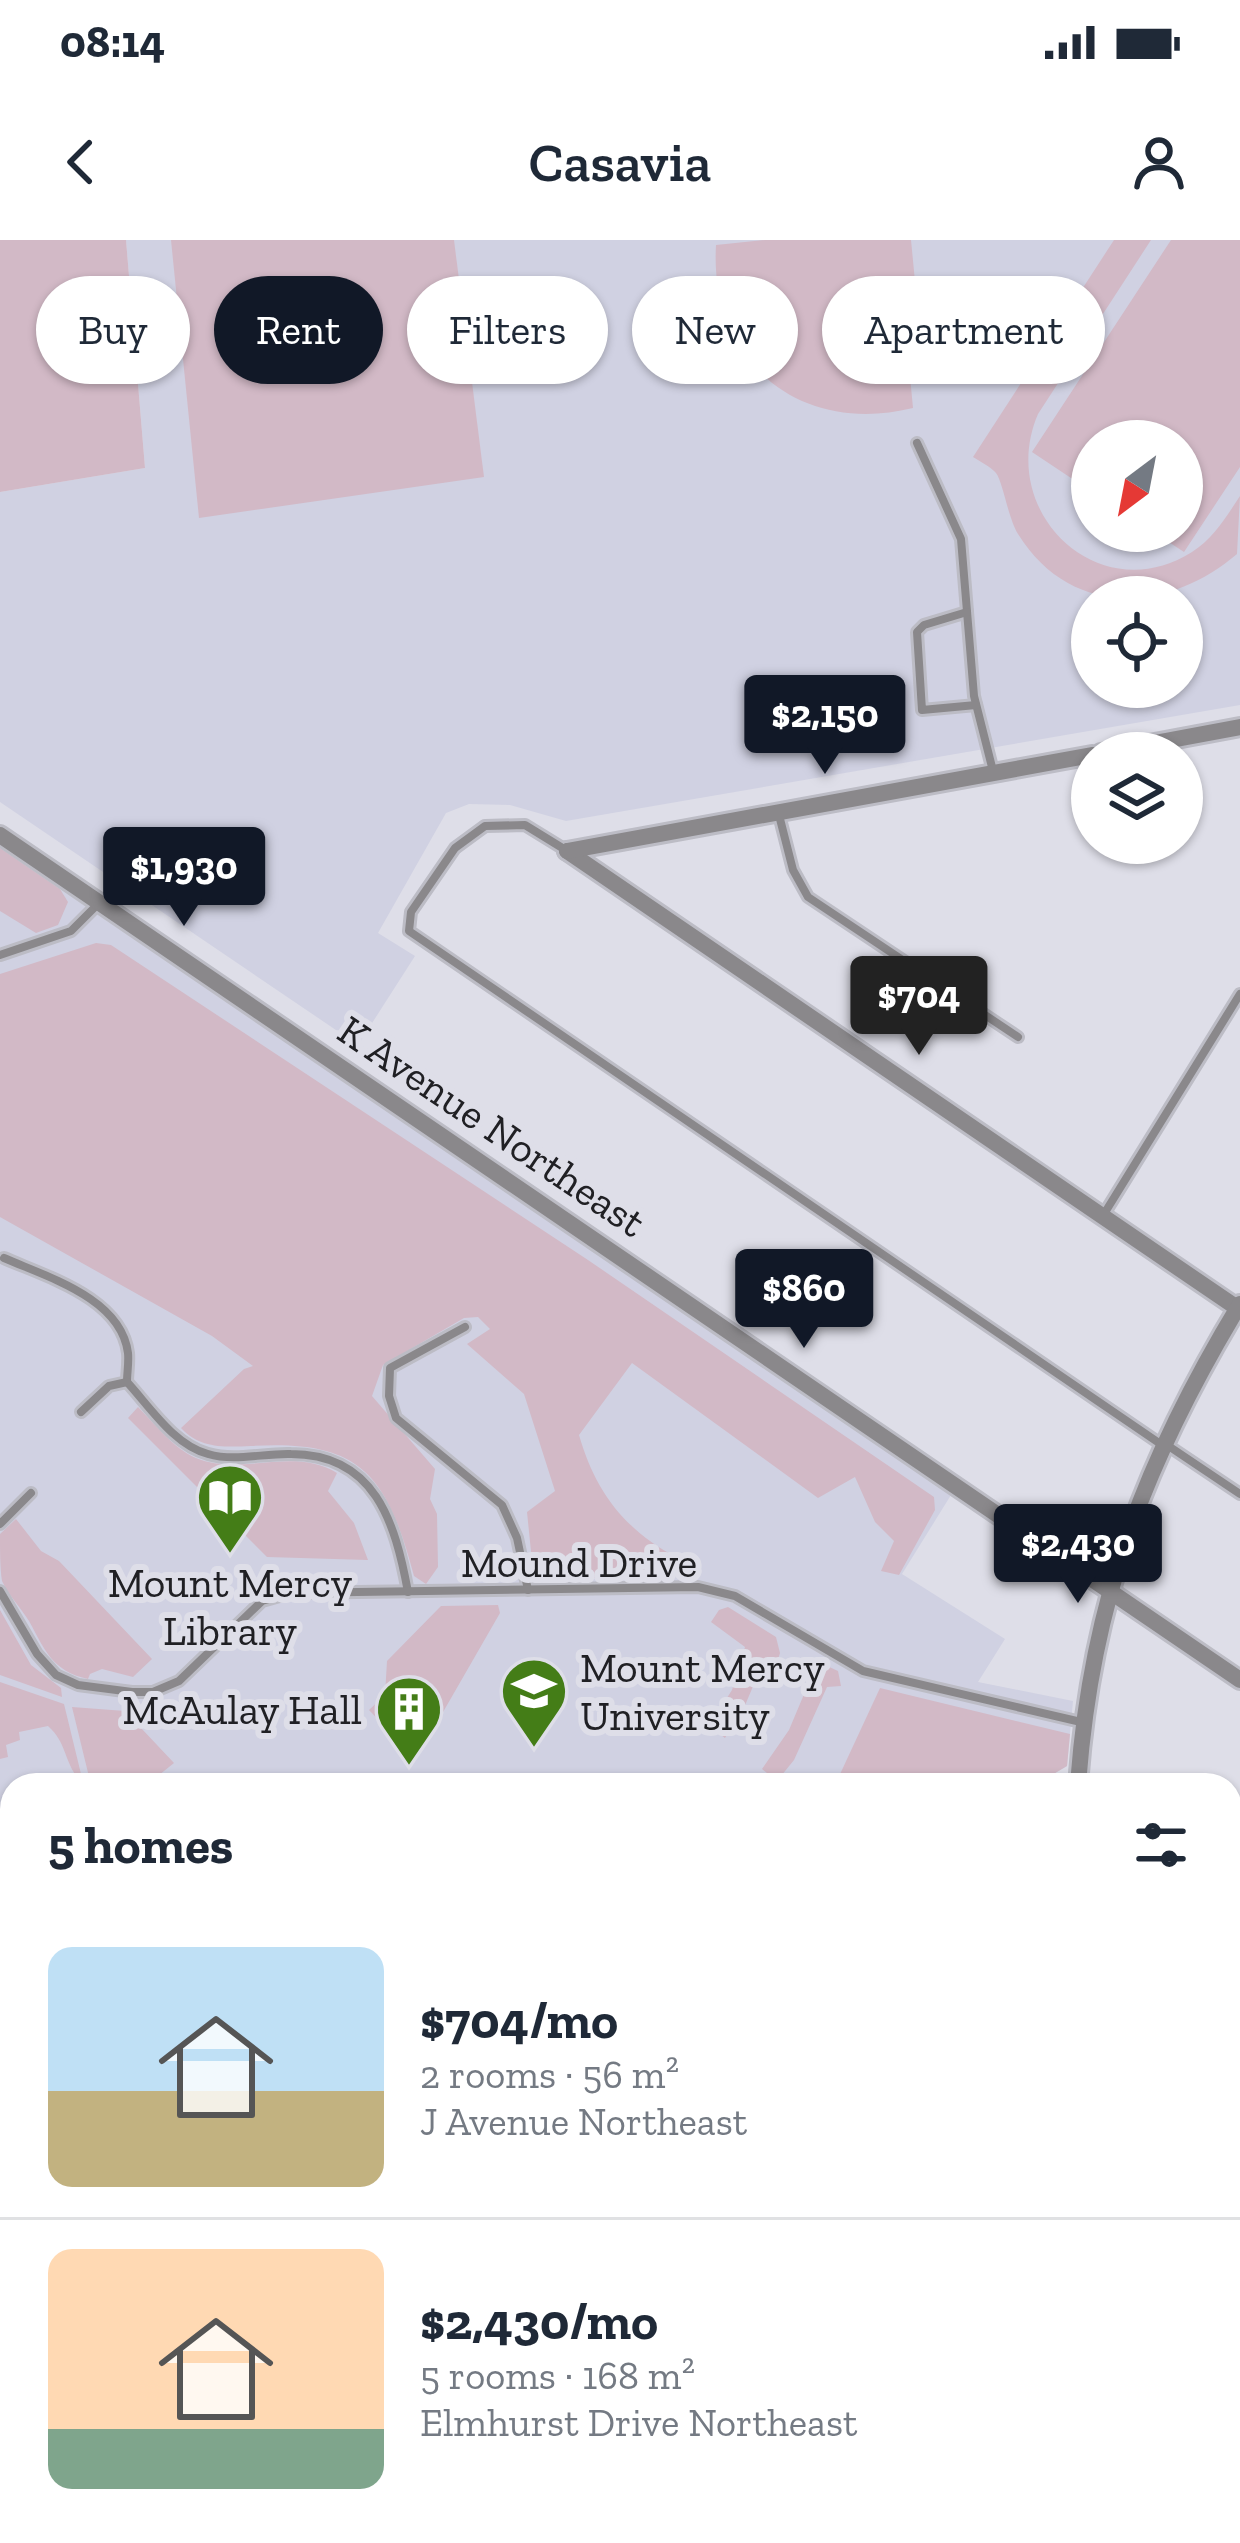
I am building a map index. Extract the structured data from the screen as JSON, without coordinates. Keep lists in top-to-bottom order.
{
  "streets": {
    "street": ["K Avenue Northeast"],
    "lane": ["Mound Drive"]
  },
  "places": {
    "library": ["Mount Mercy Library"],
    "school or university": ["Mount Mercy University"],
    "building": ["McAulay Hall"]
  },
  "north": "bottom left",
  "page": {
    "status": "08:14",
    "header": "Casavia",
    "chip": [
      "Buy",
      "Rent",
      "Filters",
      "New",
      "Apartment"
    ],
    "price": [
      "$2,150",
      "$1,930",
      "$704",
      "$860",
      "$2,430"
    ],
    "heading": "5 homes",
    "list": [
      {
        "name": "$704/mo",
        "note": "2 rooms · 56 m² · J Avenue Northeast"
      },
      {
        "name": "$2,430/mo",
        "note": "5 rooms · 168 m² · Elmhurst Drive Northeast"
      }
    ]
  }
}
